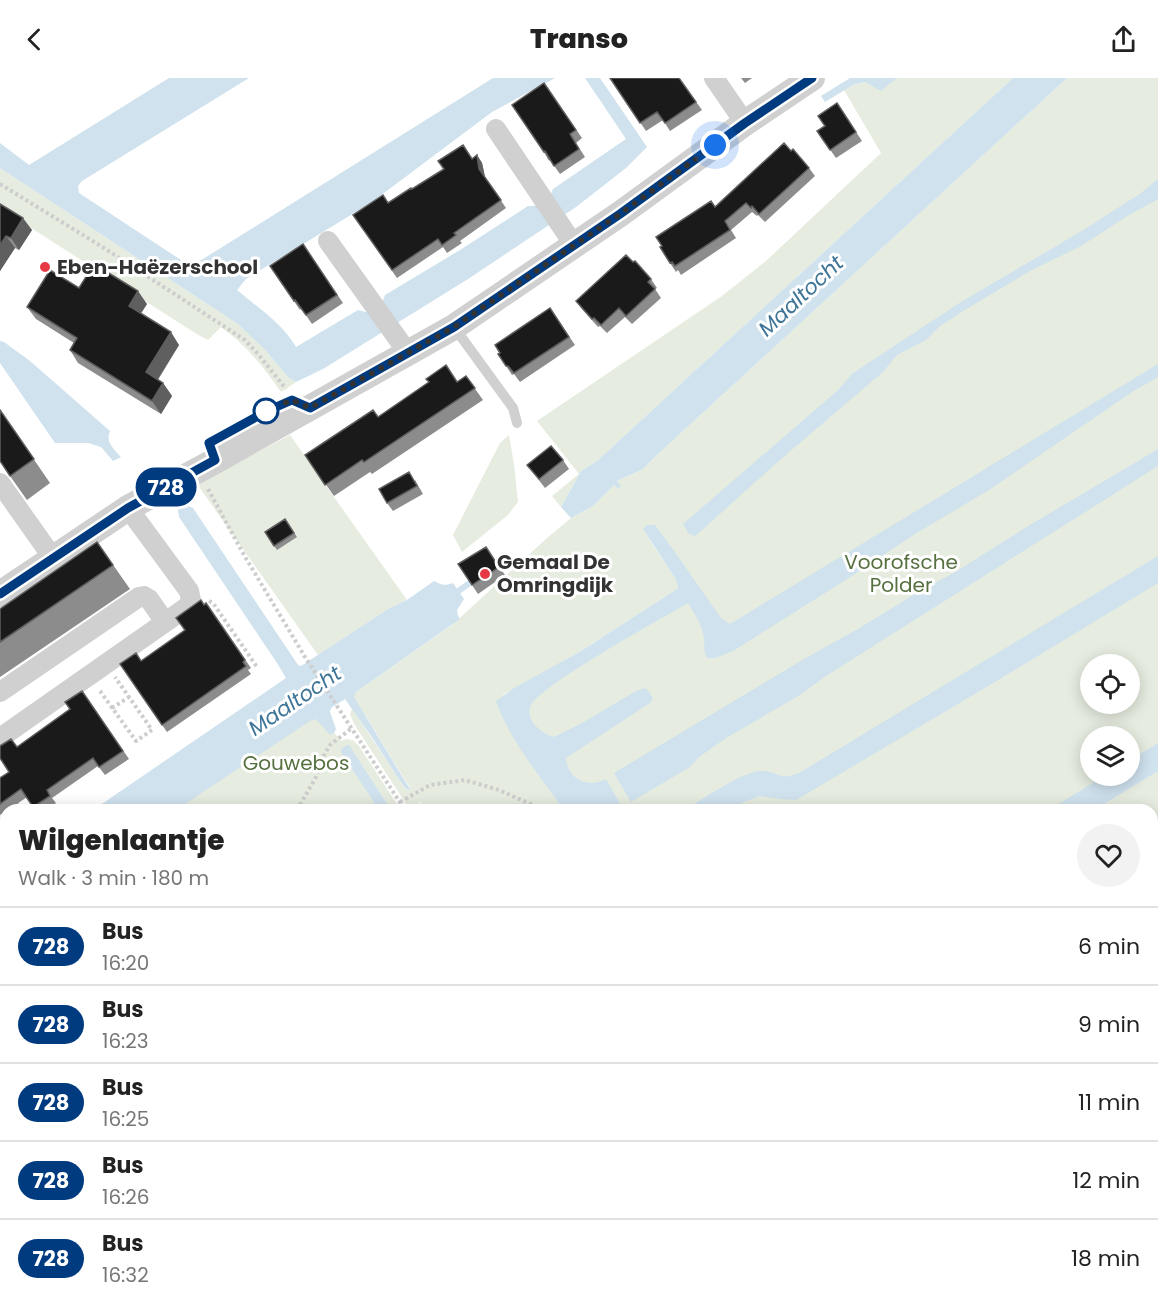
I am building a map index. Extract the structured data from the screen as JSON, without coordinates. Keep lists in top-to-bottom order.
{
  "water": ["Maaltocht"],
  "parks": ["Voorofsche Polder", "Gouwebos"],
  "places": ["Eben-Haëzerschool", "Gemaal De Omringdijk"],
  "lines": ["bus line 728"],
  "page": {
    "header": "Transo",
    "on_map": "728",
    "heading": ["Wilgenlaantje", "Walk · 3 min · 180 m"],
    "list": [
      {
        "mark": "728",
        "name": "Bus",
        "note": "16:20",
        "value": "6 min"
      },
      {
        "mark": "728",
        "name": "Bus",
        "note": "16:23",
        "value": "9 min"
      },
      {
        "mark": "728",
        "name": "Bus",
        "note": "16:25",
        "value": "11 min"
      },
      {
        "mark": "728",
        "name": "Bus",
        "note": "16:26",
        "value": "12 min"
      },
      {
        "mark": "728",
        "name": "Bus",
        "note": "16:32",
        "value": "18 min"
      }
    ]
  }
}
